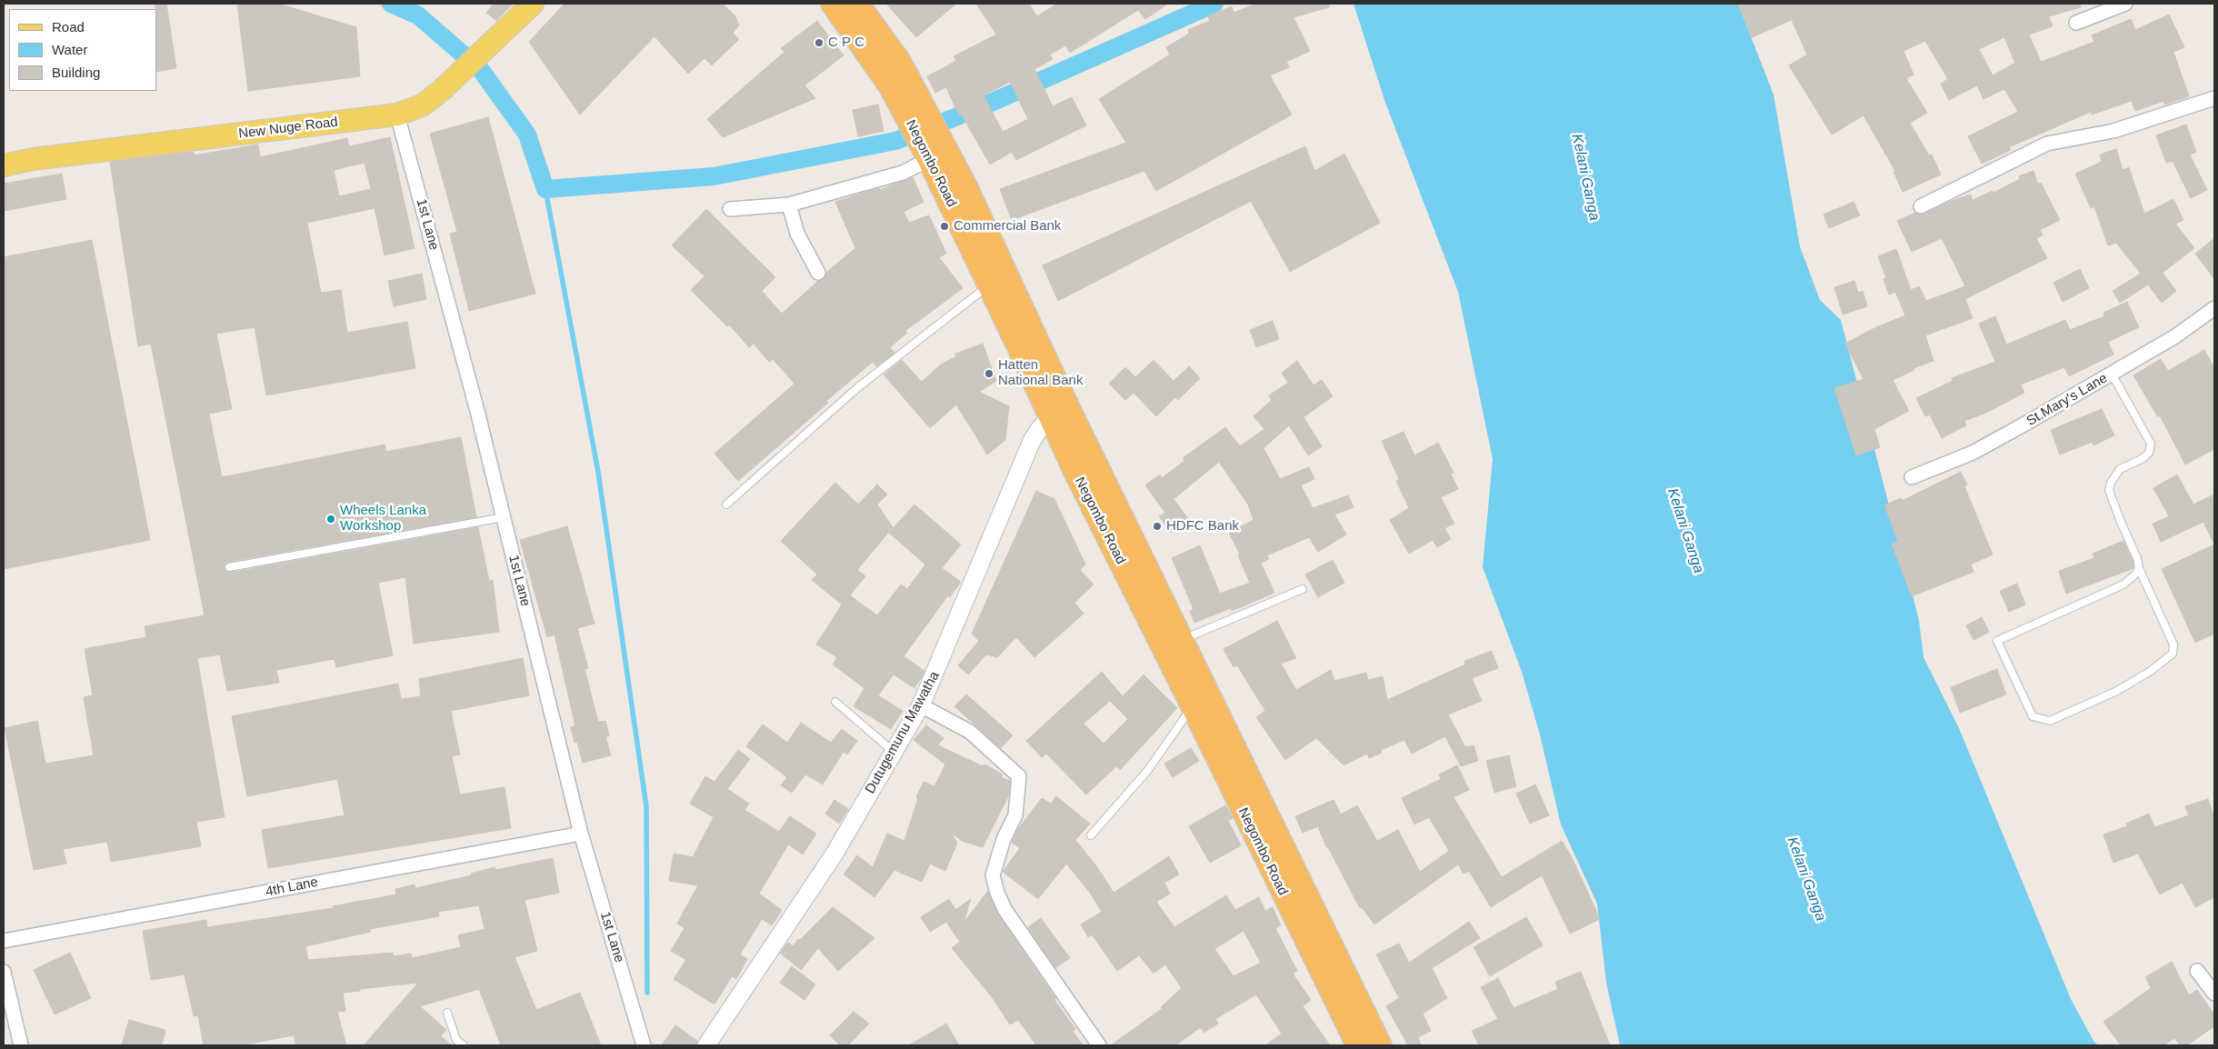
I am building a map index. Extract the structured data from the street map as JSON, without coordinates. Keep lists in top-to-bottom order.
{
  "streets": {
    "highway": ["Negombo Road"],
    "main road": ["New Nuge Road"],
    "street": [
      "1st Lane",
      "St.Mary's Lane",
      "Dutugemunu Mawatha",
      "4th Lane"
    ]
  },
  "crossings": [
    ["New Nuge Road", "1st Lane"],
    ["Negombo Road", "Dutugemunu Mawatha"],
    ["1st Lane", "4th Lane"]
  ],
  "water": ["Kelani Ganga"],
  "places": [
    "C P C",
    "Commercial Bank",
    "Hatten National Bank",
    "Wheels Lanka Workshop",
    "HDFC Bank"
  ],
  "legend": ["Road", "Water", "Building"]
}
